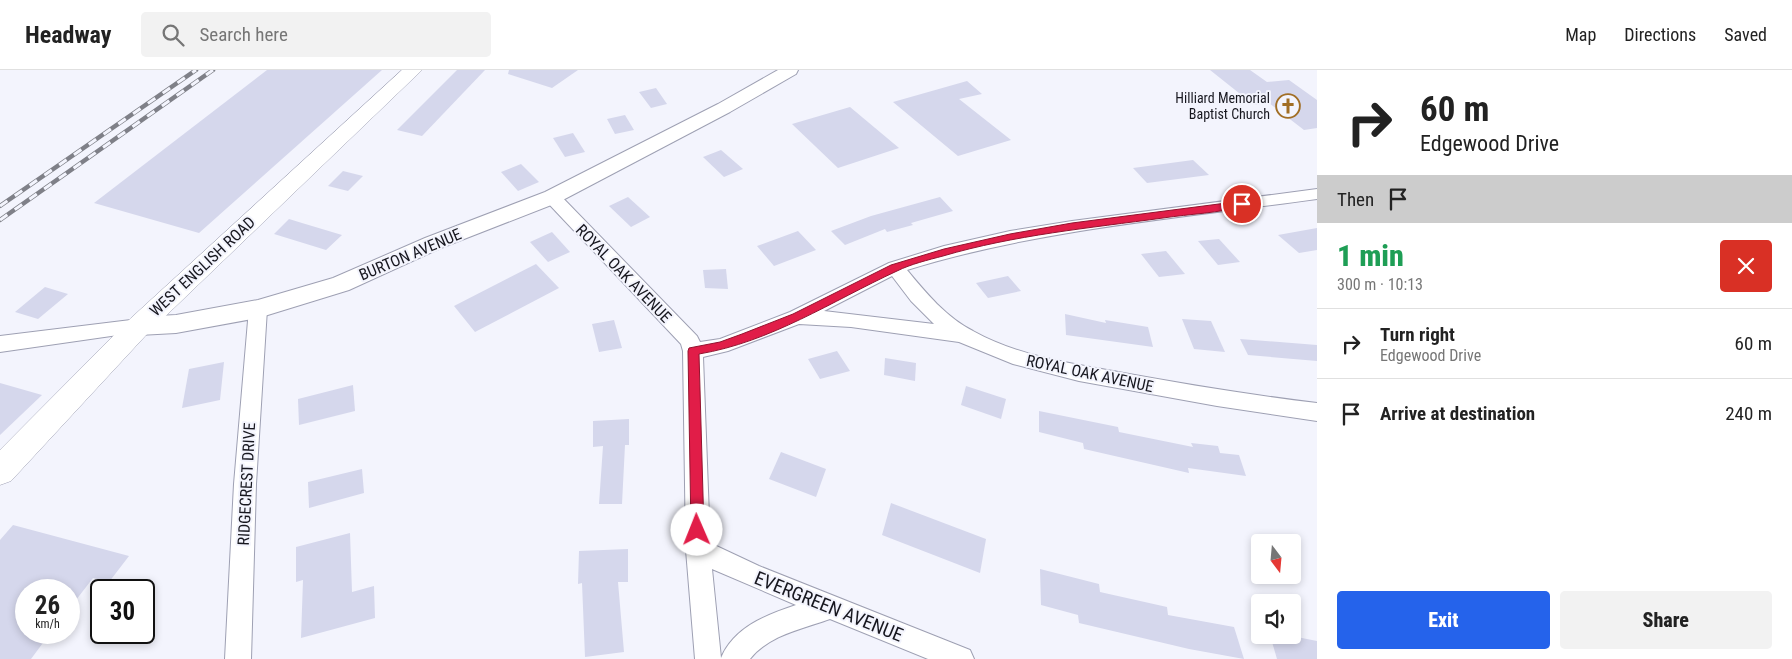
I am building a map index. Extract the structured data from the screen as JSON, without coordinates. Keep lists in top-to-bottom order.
{
  "streets": {
    "main road": ["WEST ENGLISH ROAD"],
    "street": [
      "BURTON AVENUE",
      "ROYAL OAK AVENUE",
      "RIDGECREST DRIVE",
      "EVERGREEN AVENUE"
    ]
  },
  "crossings": [
    ["BURTON AVENUE", "WEST ENGLISH ROAD"],
    ["BURTON AVENUE", "ROYAL OAK AVENUE"],
    ["BURTON AVENUE", "RIDGECREST DRIVE"]
  ],
  "places": {
    "church": ["Hilliard Memorial Baptist Church"]
  },
  "north": "bottom",
  "page": {
    "header": "Headway",
    "search": "Search here",
    "nav": ["Map", "Directions", "Saved"],
    "turn": ["60 m", "Edgewood Drive"],
    "then": "Then",
    "heading": ["1 min", "300 m · 10:13"],
    "list": [
      {
        "name": "Turn right",
        "note": "Edgewood Drive",
        "value": "60 m"
      },
      {
        "name": "Arrive at destination",
        "value": "240 m"
      }
    ],
    "speed": "26 km/h",
    "limit": "30",
    "buttons": ["Exit", "Share"]
  }
}
